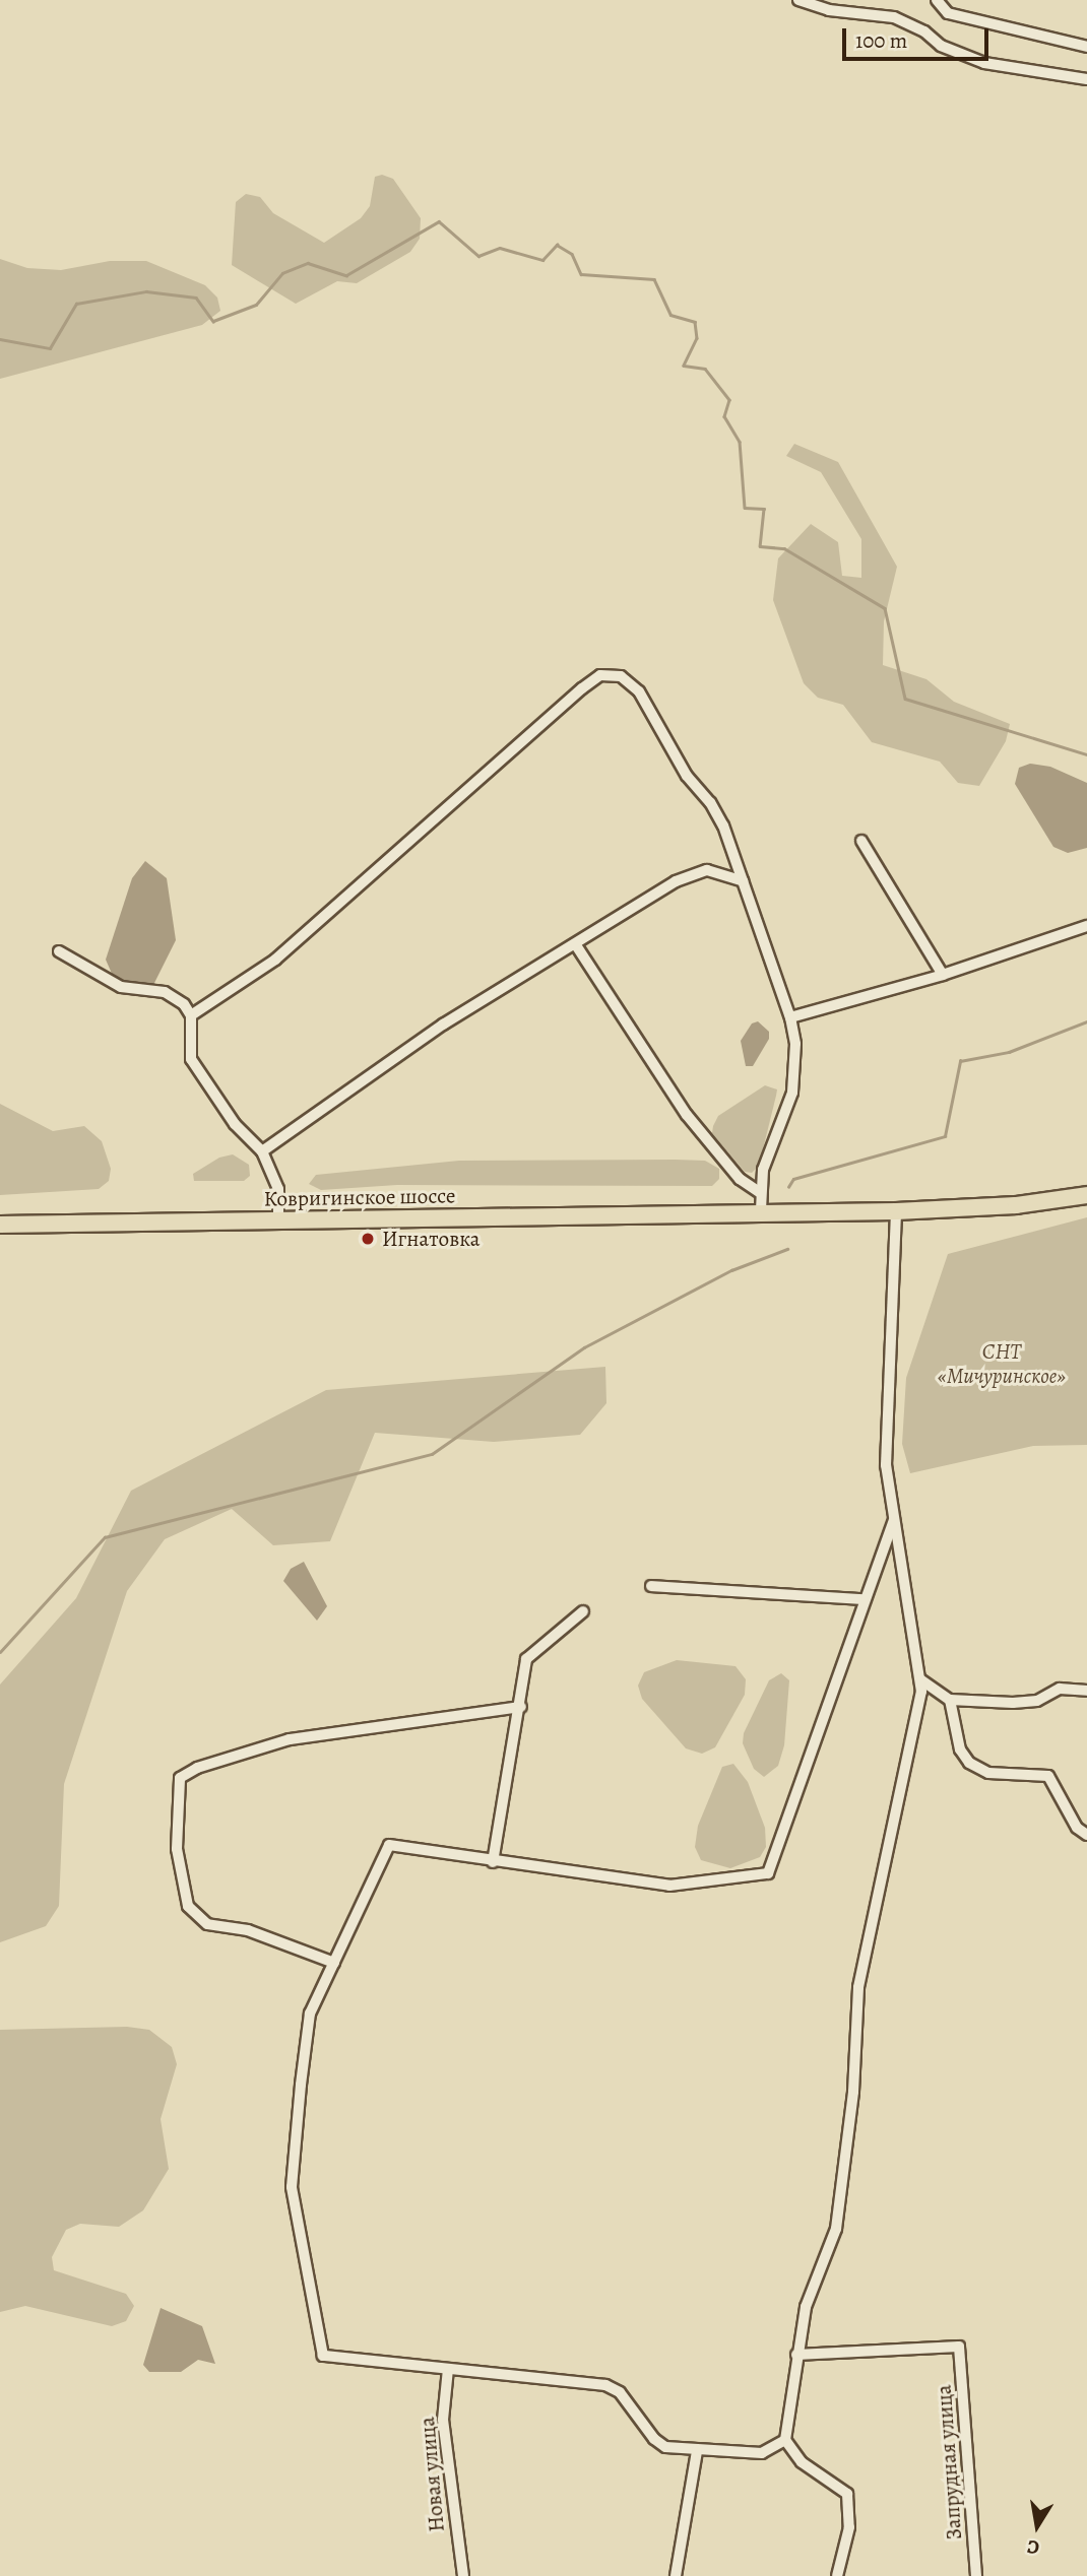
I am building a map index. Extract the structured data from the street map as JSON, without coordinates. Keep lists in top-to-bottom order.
{
  "streets": {
    "main road": ["Ковригинское шоссе"],
    "street": ["Запрудная улица", "Новая улица"]
  },
  "parks": ["СНТ «Мичуринское»"],
  "places": ["Игнатовка"],
  "scale_bar": "100 m",
  "north": "bottom"
}
